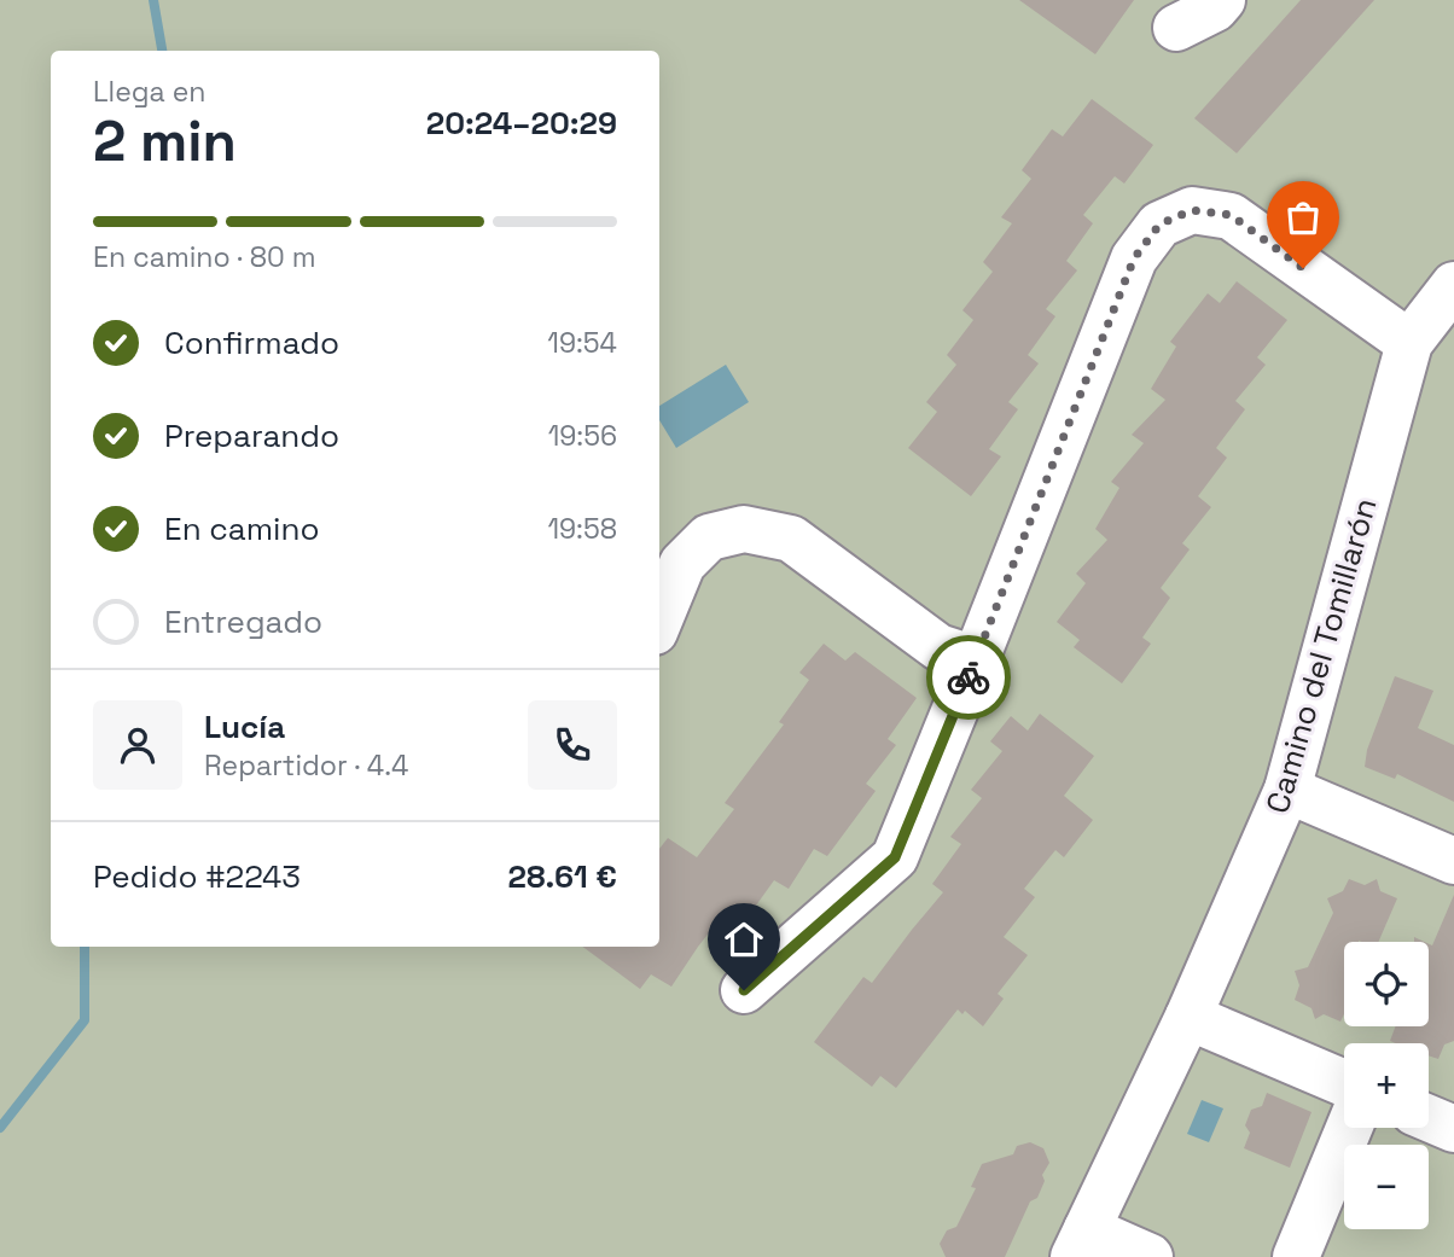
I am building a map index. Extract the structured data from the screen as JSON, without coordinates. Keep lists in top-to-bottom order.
{
  "streets": {
    "street": ["Camino del Tomillarón"]
  },
  "page": {
    "heading": ["2 min", "Llega en", "20:24–20:29"],
    "panel": [
      "Lucía",
      "Repartidor · 4.4",
      "Pedido #2243",
      "28.61 €"
    ],
    "bar": "En camino · 80 m",
    "list": [
      ["Confirmado", "19:54"],
      ["Preparando", "19:56"],
      ["En camino", "19:58"],
      "Entregado"
    ],
    "map_buttons": ["+", "−"]
  }
}
